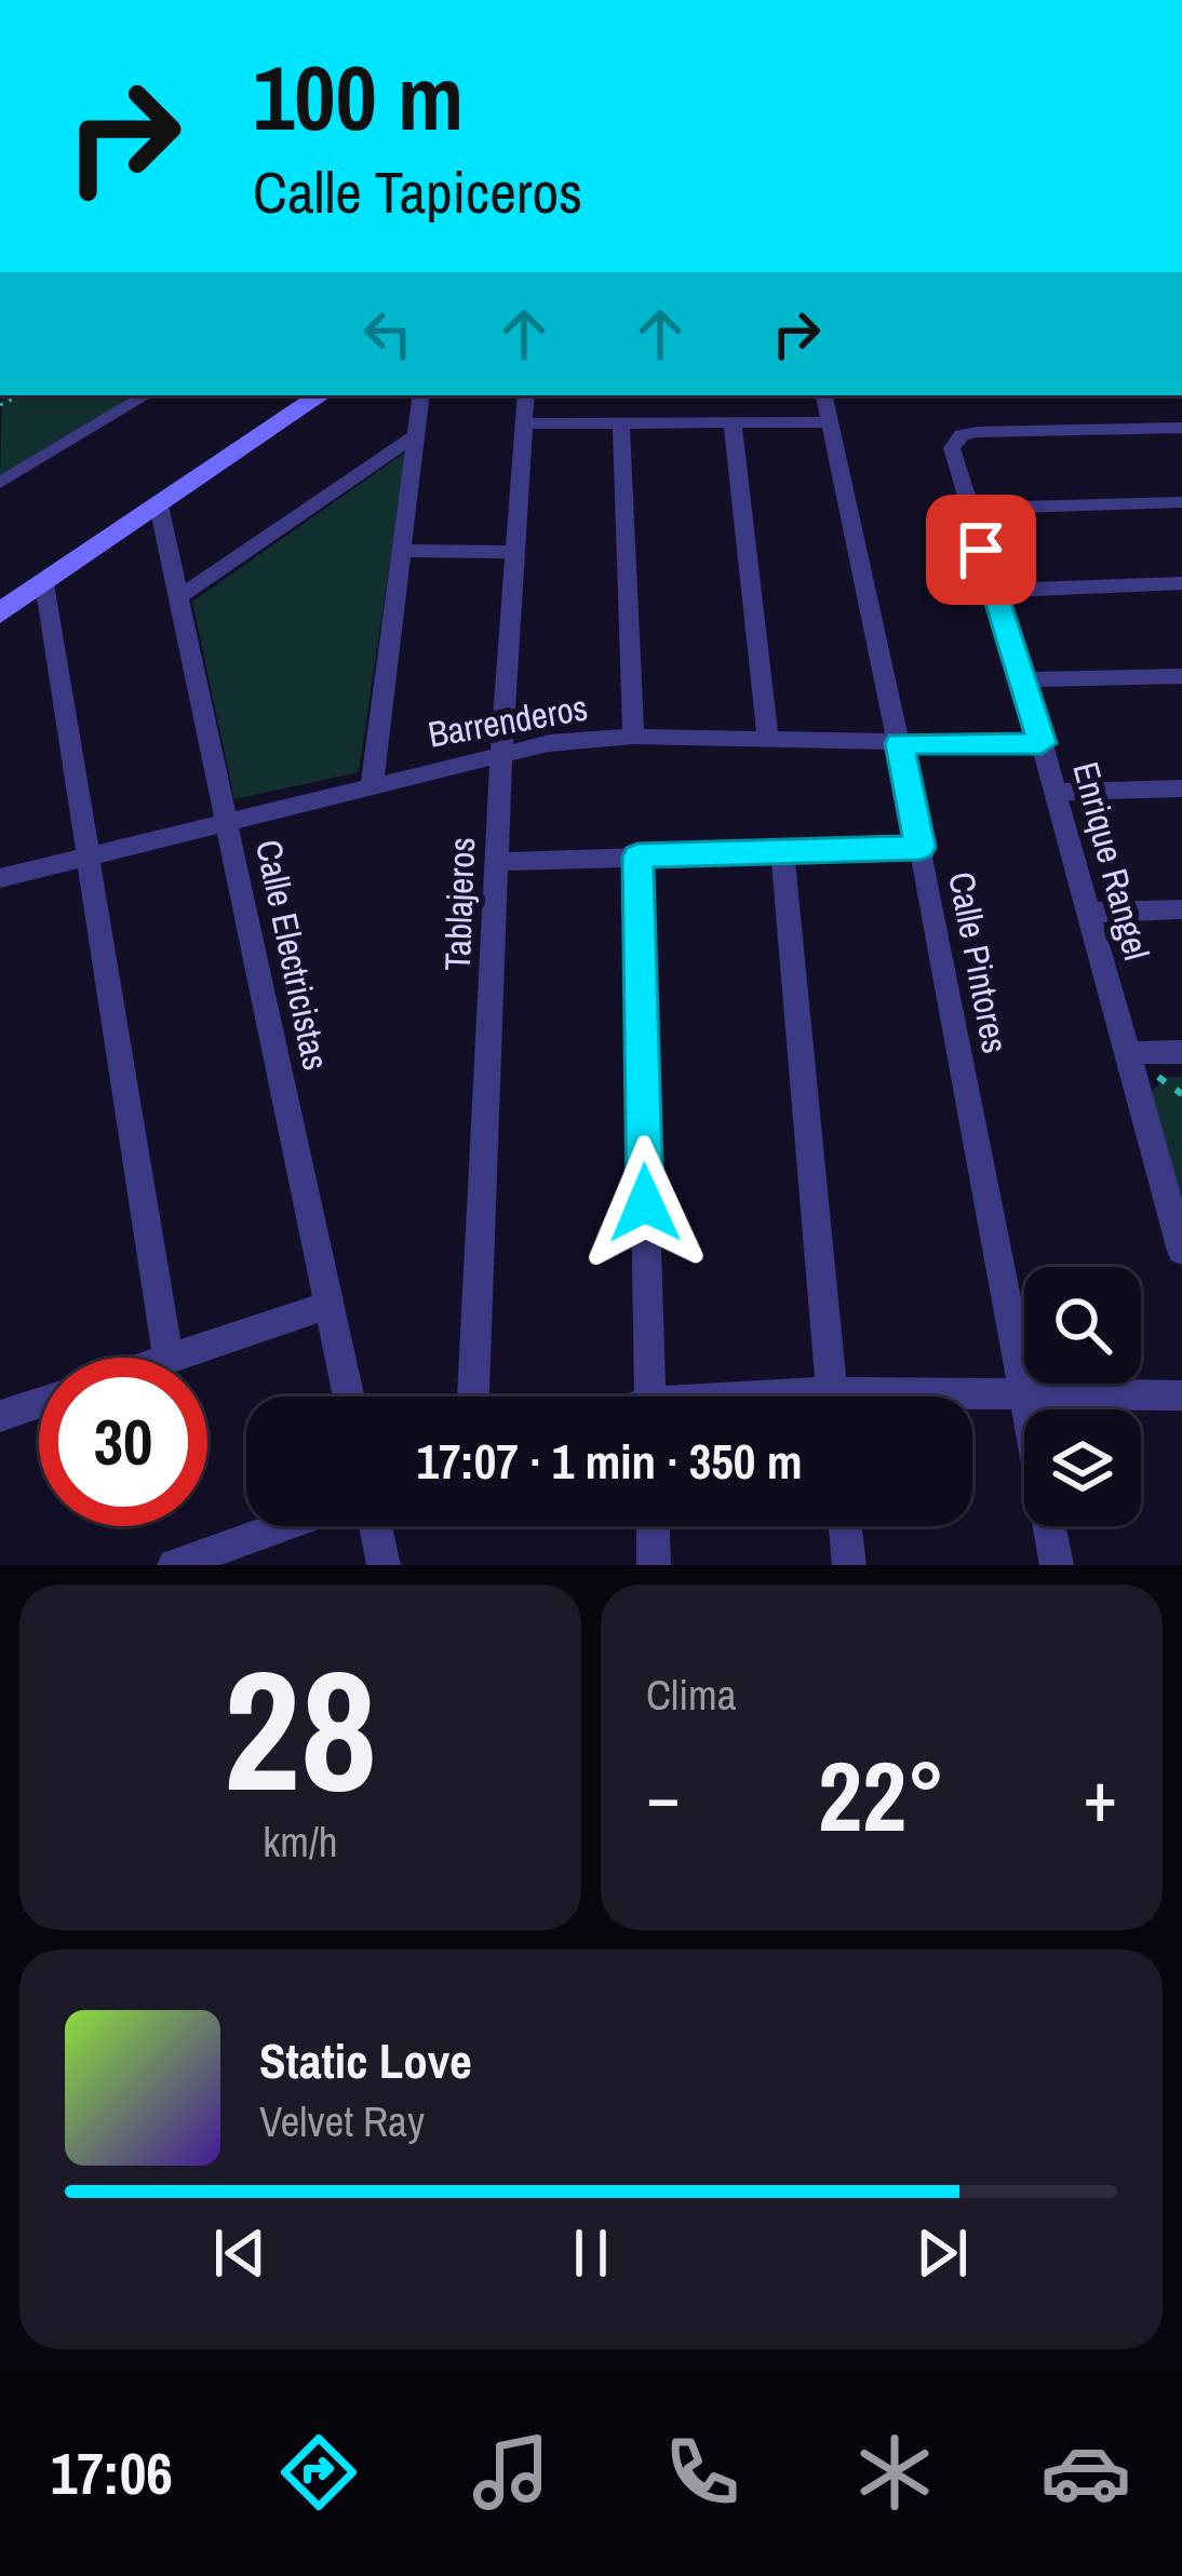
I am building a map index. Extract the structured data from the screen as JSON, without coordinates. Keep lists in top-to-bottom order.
{
  "streets": {
    "street": [
      "Barrenderos",
      "Enrique Rangel",
      "Tablajeros",
      "Calle Electricistas",
      "Calle Pintores"
    ]
  },
  "crossings": [
    ["Barrenderos", "Enrique Rangel"],
    ["Barrenderos", "Tablajeros"],
    ["Barrenderos", "Calle Electricistas"],
    ["Barrenderos", "Calle Pintores"]
  ],
  "page": {
    "turn": ["100 m", "Calle Tapiceros"],
    "limit": "30",
    "trip": "17:07 · 1 min · 350 m",
    "tile": [
      ["28", "km/h"],
      "Clima"
    ],
    "heat": ["−", "22°", "+"],
    "song": ["Static Love", "Velvet Ray"],
    "tabs": "17:06"
  }
}
